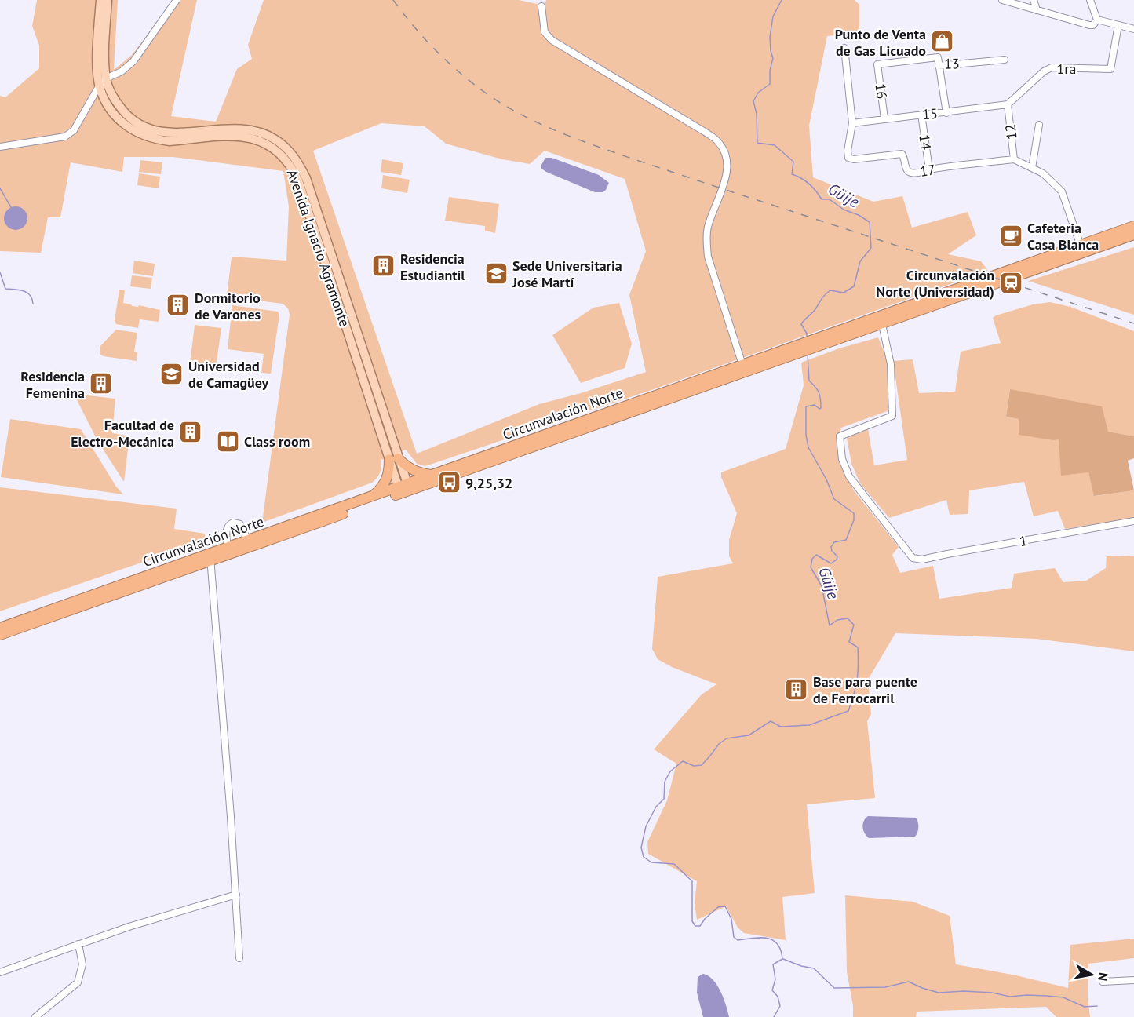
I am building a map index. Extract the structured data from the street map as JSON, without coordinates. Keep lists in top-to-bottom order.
{
  "streets": {
    "highway": ["Circunvalación Norte"],
    "main road": ["Avenida Ignacio Agramonte"],
    "street": [
      "13",
      "1ra",
      "16",
      "15",
      "12",
      "14",
      "17",
      "1"
    ]
  },
  "crossings": [
    ["13", "16"],
    ["1ra", "15"],
    ["1ra", "12"],
    ["16", "15"],
    ["15", "12"],
    ["15", "14"],
    ["15", "17"],
    ["12", "17"],
    ["14", "17"],
    ["Avenida Ignacio Agramonte", "Circunvalación Norte"],
    ["Circunvalación Norte", "1"]
  ],
  "water": ["Güije"],
  "places": {
    "shop": ["Punto de Venta de Gas Licuado"],
    "cafe": ["Cafeteria Casa Blanca"],
    "building": [
      "Residencia Estudiantil",
      "Dormitorio de Varones",
      "Residencia Femenina",
      "Facultad de Electro-Mecánica",
      "Base para puente de Ferrocarril"
    ],
    "school or university": ["Sede Universitaria José Martí", "Universidad de Camagüey"],
    "station": ["Circunvalación Norte (Universidad)"],
    "library": ["Class room"],
    "bus stop": ["9,25,32"]
  },
  "north": "right"
}
